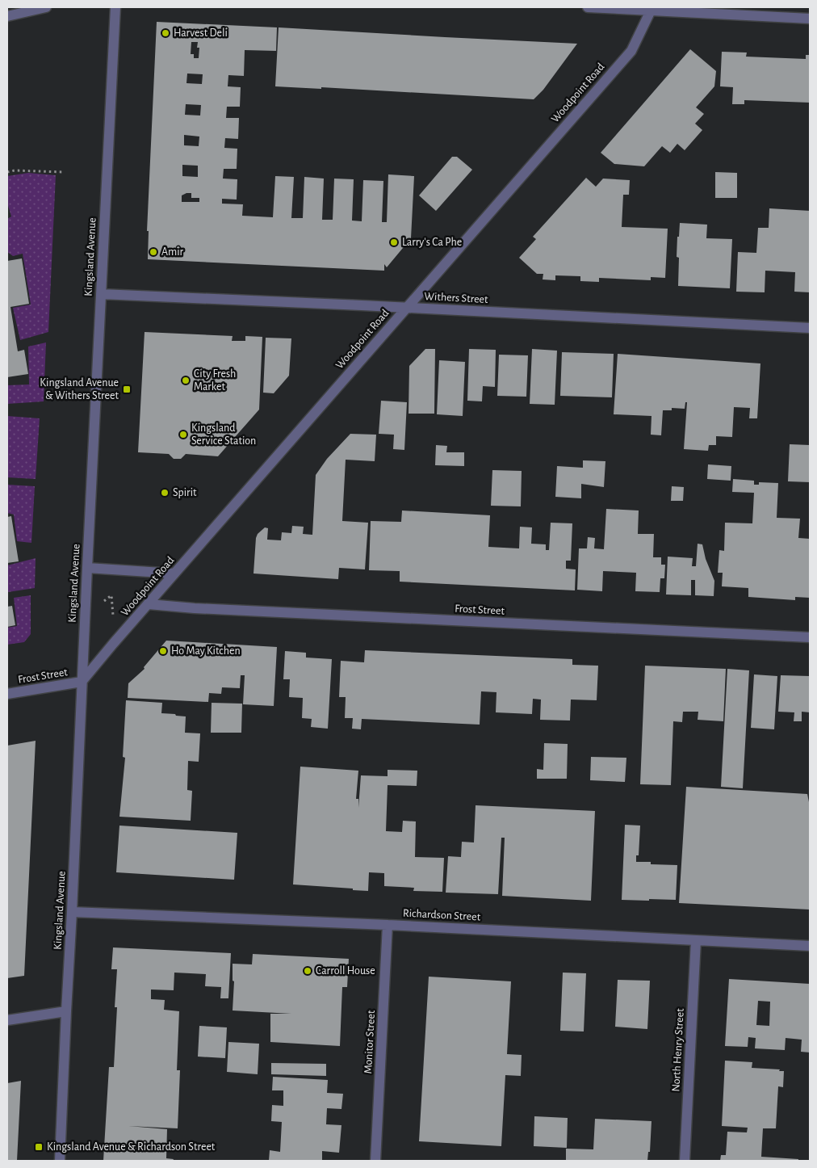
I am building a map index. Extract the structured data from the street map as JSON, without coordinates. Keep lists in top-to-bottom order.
{
  "streets": {
    "street": [
      "Woodpoint Road",
      "Kingsland Avenue",
      "Withers Street",
      "Frost Street",
      "Richardson Street",
      "Monitor Street",
      "North Henry Street"
    ]
  },
  "crossings": [
    ["Woodpoint Road", "Kingsland Avenue"],
    ["Woodpoint Road", "Withers Street"],
    ["Woodpoint Road", "Frost Street"],
    ["Kingsland Avenue", "Withers Street"],
    ["Kingsland Avenue", "Frost Street"],
    ["Kingsland Avenue", "Richardson Street"],
    ["Richardson Street", "Monitor Street"],
    ["Richardson Street", "North Henry Street"]
  ],
  "places": {
    "other": [
      "Harvest Deli",
      "Larry's Ca Phe",
      "Amir",
      "City Fresh Market",
      "Kingsland Service Station",
      "Spirit",
      "Ho May Kitchen",
      "Carroll House"
    ],
    "transit": ["Kingsland Avenue & Withers Street", "Kingsland Avenue & Richardson Street"]
  }
}
